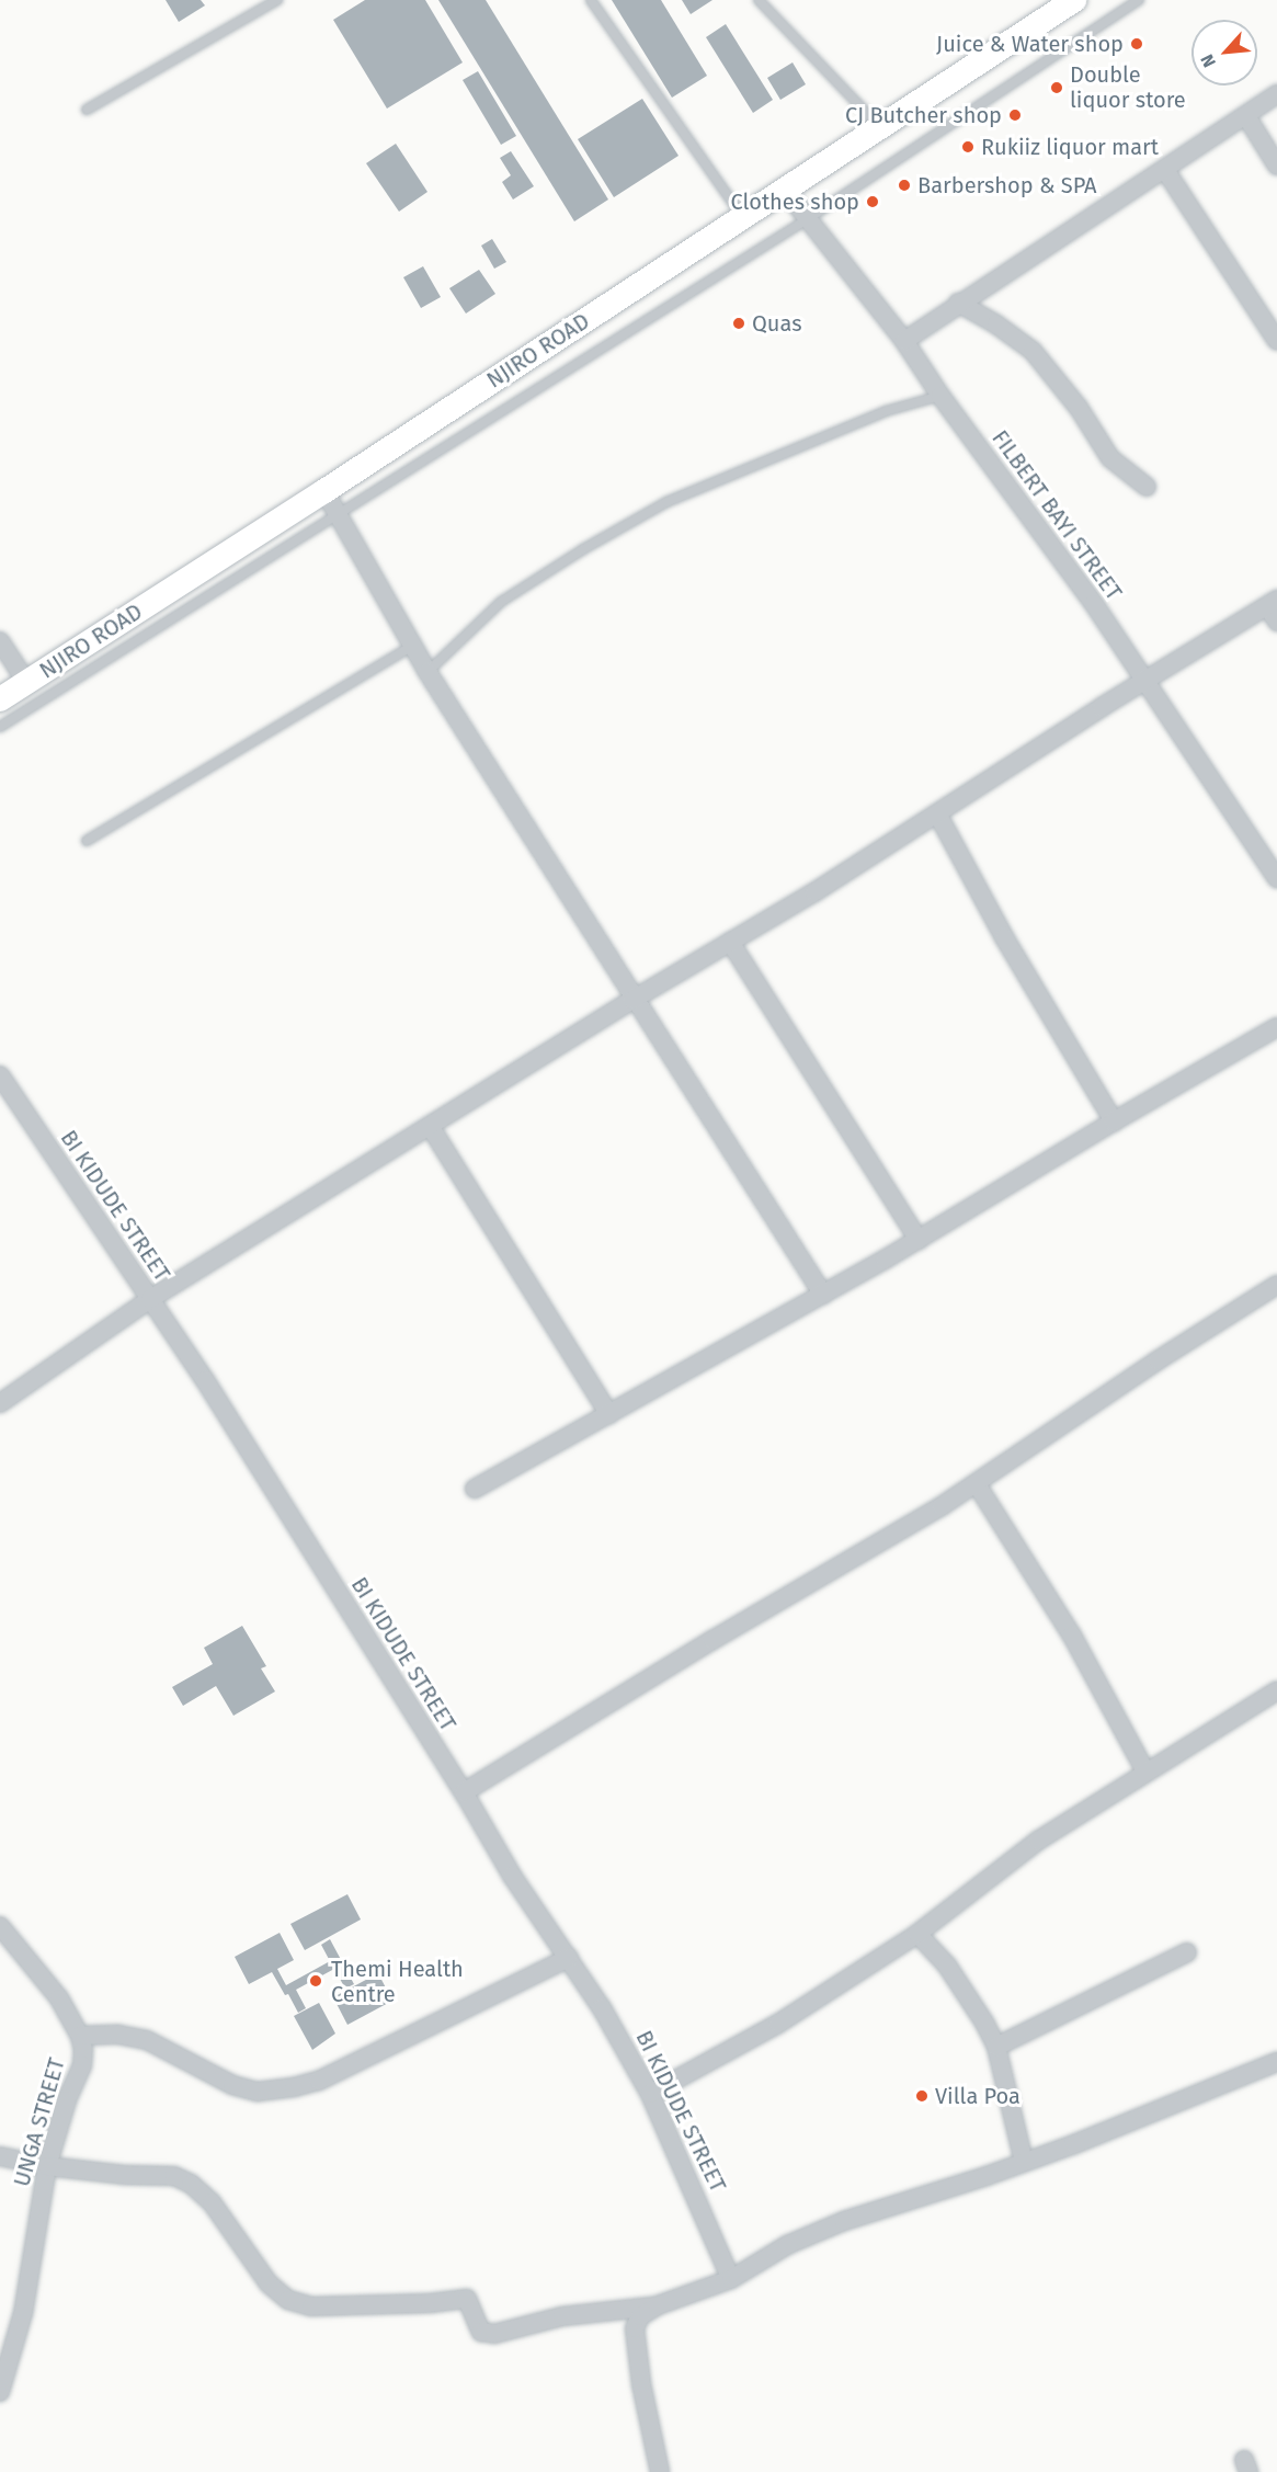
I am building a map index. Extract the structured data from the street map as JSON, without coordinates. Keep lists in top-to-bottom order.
{
  "streets": {
    "street": [
      "NJIRO ROAD",
      "FILBERT BAYI STREET",
      "BI KIDUDE STREET",
      "UNGA STREET"
    ]
  },
  "crossings": [
    ["NJIRO ROAD", "FILBERT BAYI STREET"]
  ],
  "places": [
    "Juice & Water shop",
    "Double liquor store",
    "CJ Butcher shop",
    "Rukiiz liquor mart",
    "Barbershop & SPA",
    "Clothes shop",
    "Quas",
    "Themi Health Centre",
    "Villa Poa"
  ],
  "north": "bottom left"
}
